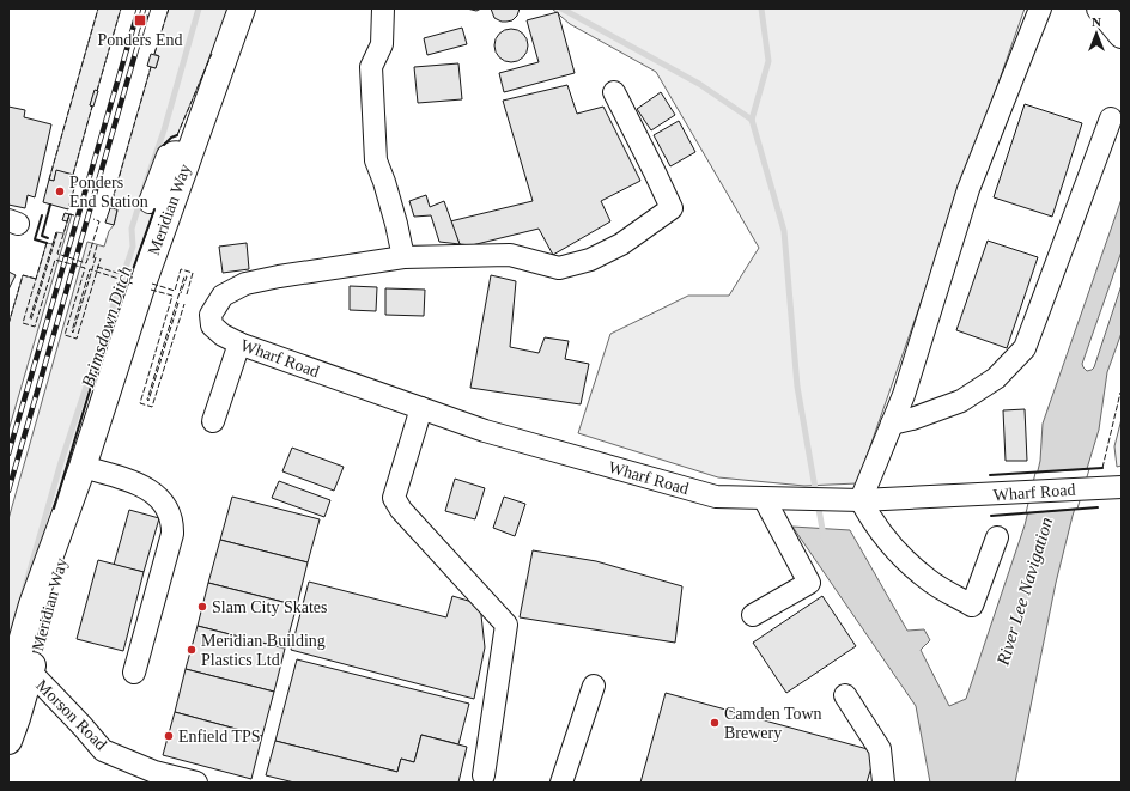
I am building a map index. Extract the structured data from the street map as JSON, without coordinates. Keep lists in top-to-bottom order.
{
  "streets": {
    "main road": ["Meridian Way"],
    "street": ["Wharf Road", "Morson Road"]
  },
  "crossings": [
    ["Meridian Way", "Morson Road"]
  ],
  "water": ["Brimsdown Ditch", "River Lee Navigation"],
  "places": {
    "transit": ["Ponders End"],
    "other": [
      "Ponders End Station",
      "Slam City Skates",
      "Meridian Building Plastics Ltd",
      "Camden Town Brewery",
      "Enfield TPS"
    ]
  },
  "north": "top"
}
